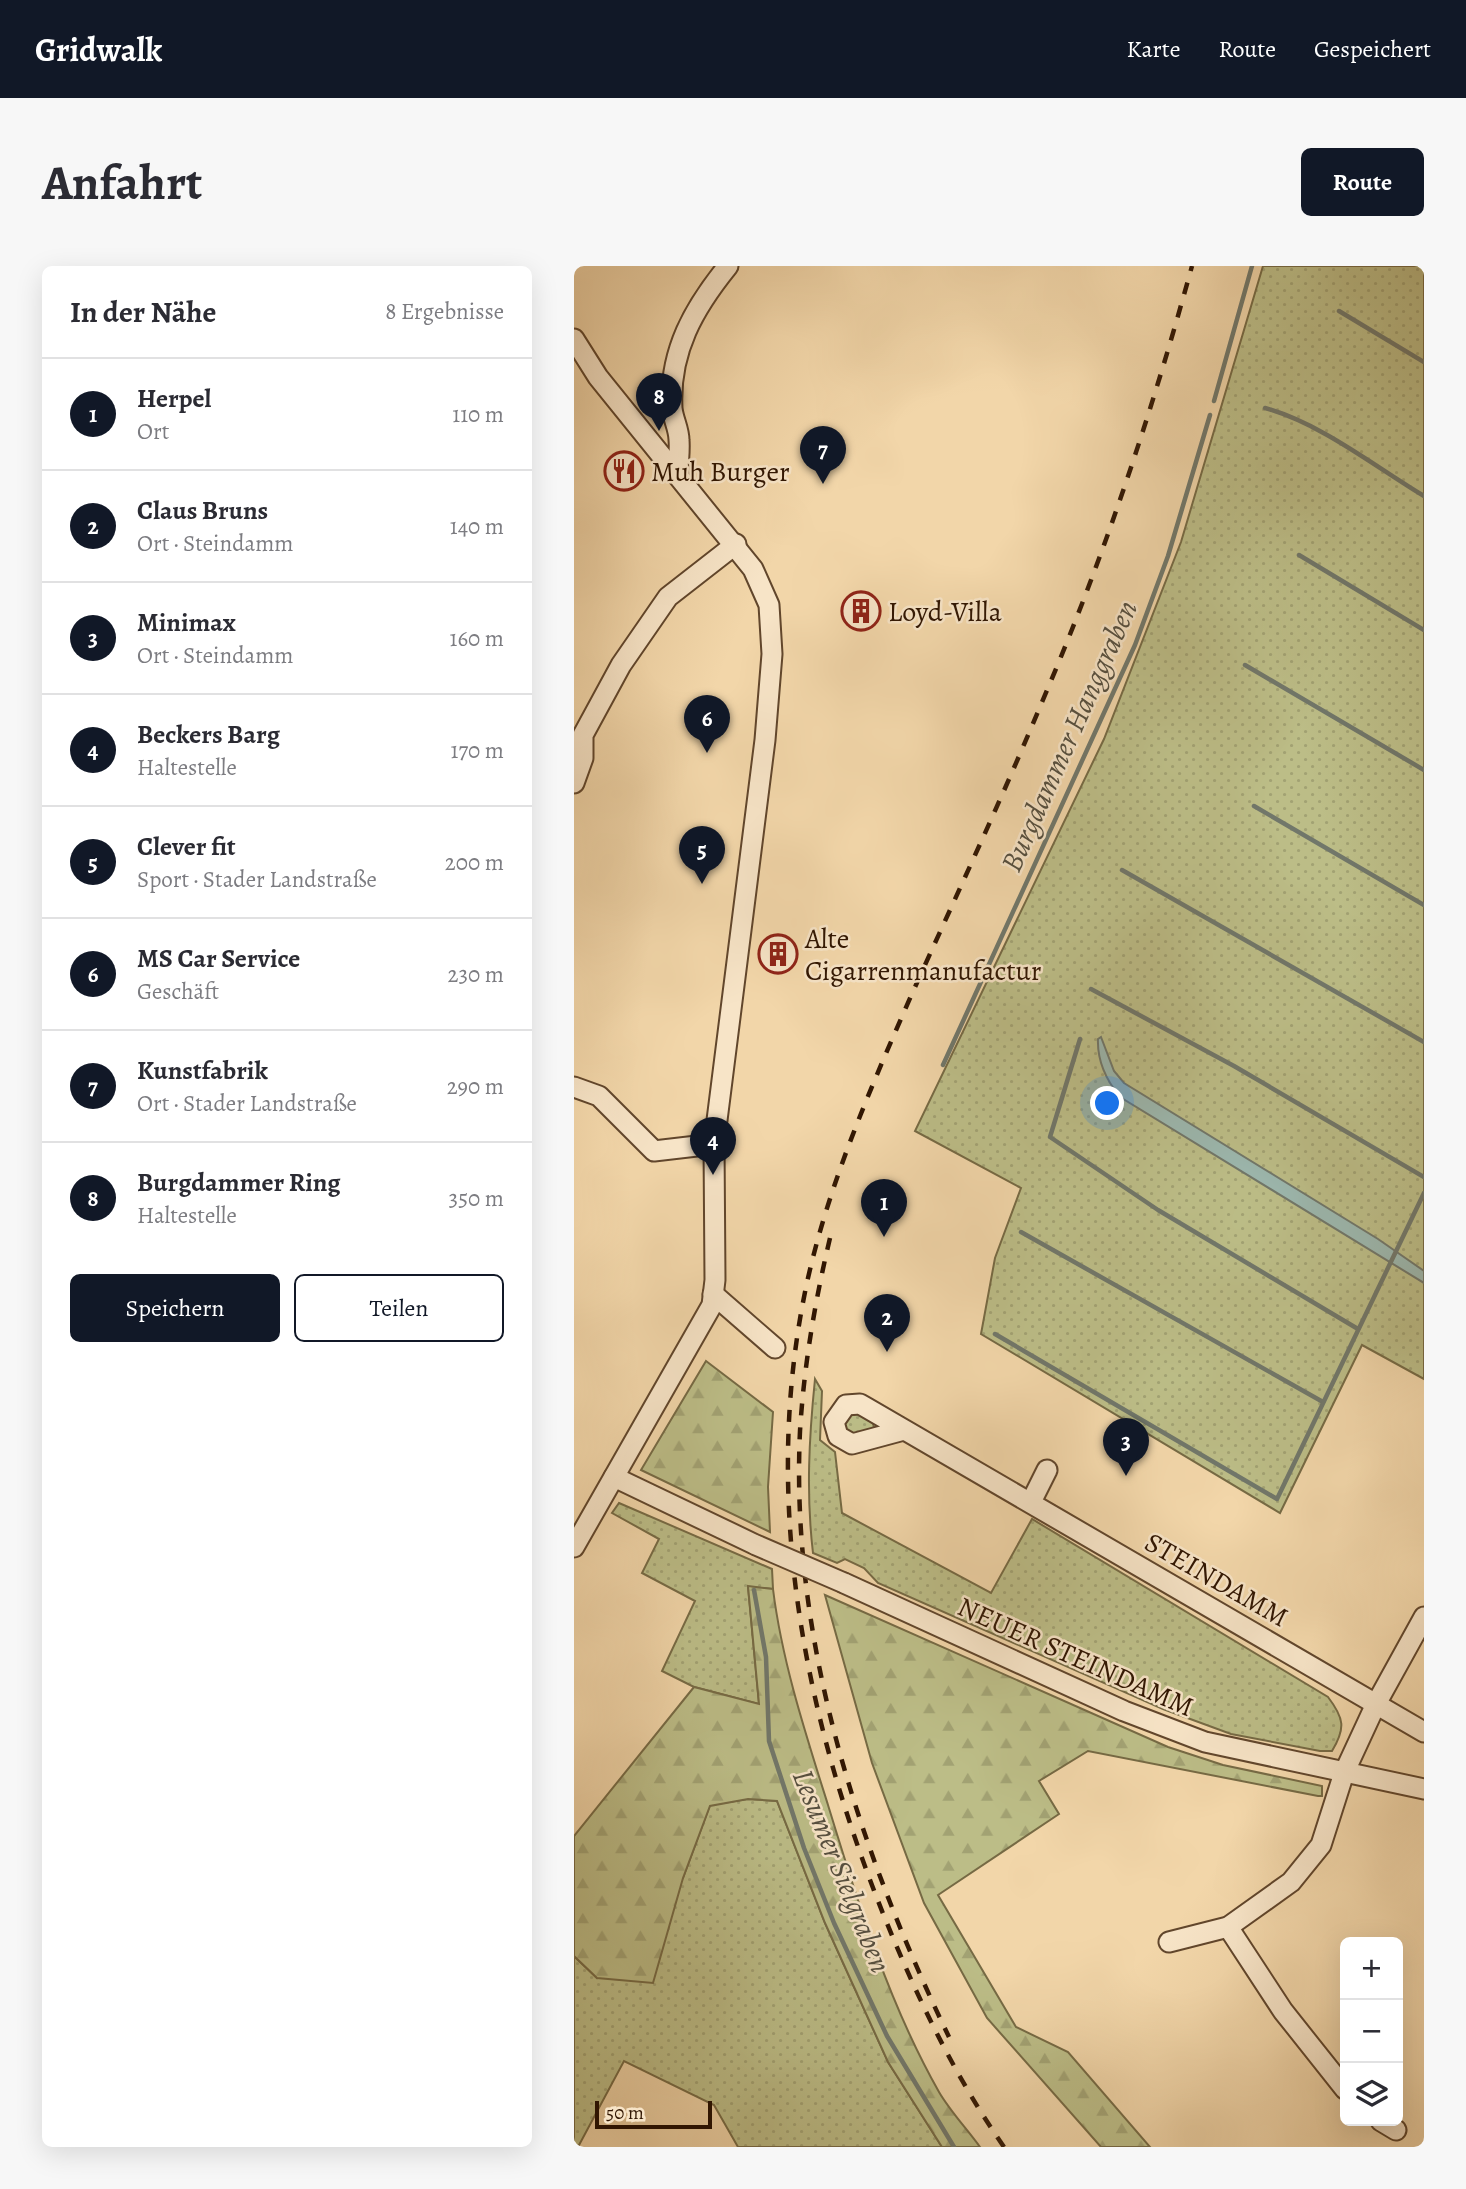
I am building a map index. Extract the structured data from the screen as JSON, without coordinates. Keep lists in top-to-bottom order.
{
  "streets": {
    "street": ["STEINDAMM", "NEUER STEINDAMM"]
  },
  "water": ["Burgdammer Hanggraben", "Lesumer Sielgraben"],
  "places": {
    "restaurant": ["Muh Burger"],
    "building": ["Loyd-Villa", "Alte Cigarrenmanufactur"]
  },
  "scale_bar": "50 m",
  "page": {
    "header": "Gridwalk",
    "nav": ["Karte", "Route", "Gespeichert"],
    "buttons": [
      "Route",
      ["Speichern", "Teilen"]
    ],
    "title": "Anfahrt",
    "heading": ["In der Nähe", "8 Ergebnisse"],
    "list": [
      {
        "mark": "1",
        "name": "Herpel",
        "note": "Ort",
        "value": "110 m"
      },
      {
        "mark": "2",
        "name": "Claus Bruns",
        "note": "Ort · Steindamm",
        "value": "140 m"
      },
      {
        "mark": "3",
        "name": "Minimax",
        "note": "Ort · Steindamm",
        "value": "160 m"
      },
      {
        "mark": "4",
        "name": "Beckers Barg",
        "note": "Haltestelle",
        "value": "170 m"
      },
      {
        "mark": "5",
        "name": "Clever fit",
        "note": "Sport · Stader Landstraße",
        "value": "200 m"
      },
      {
        "mark": "6",
        "name": "MS Car Service",
        "note": "Geschäft",
        "value": "230 m"
      },
      {
        "mark": "7",
        "name": "Kunstfabrik",
        "note": "Ort · Stader Landstraße",
        "value": "290 m"
      },
      {
        "mark": "8",
        "name": "Burgdammer Ring",
        "note": "Haltestelle",
        "value": "350 m"
      }
    ],
    "pins": [
      "8",
      "7",
      "6",
      "5",
      "4",
      "1",
      "2",
      "3"
    ],
    "map_buttons": ["+", "−"],
    "scale": "50 m"
  }
}
